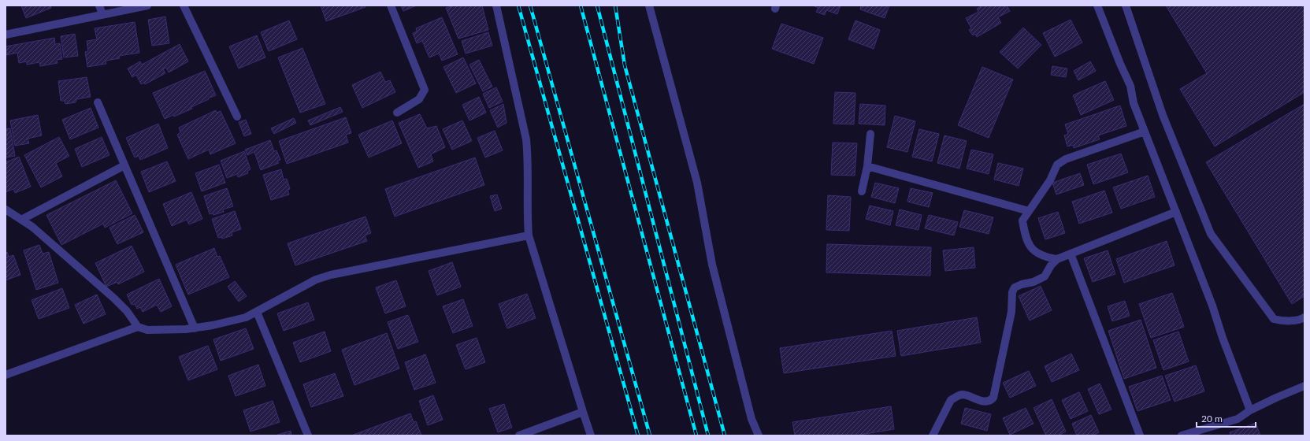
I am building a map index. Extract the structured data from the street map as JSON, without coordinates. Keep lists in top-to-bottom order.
{
  "scale_bar": "20 m"
}
